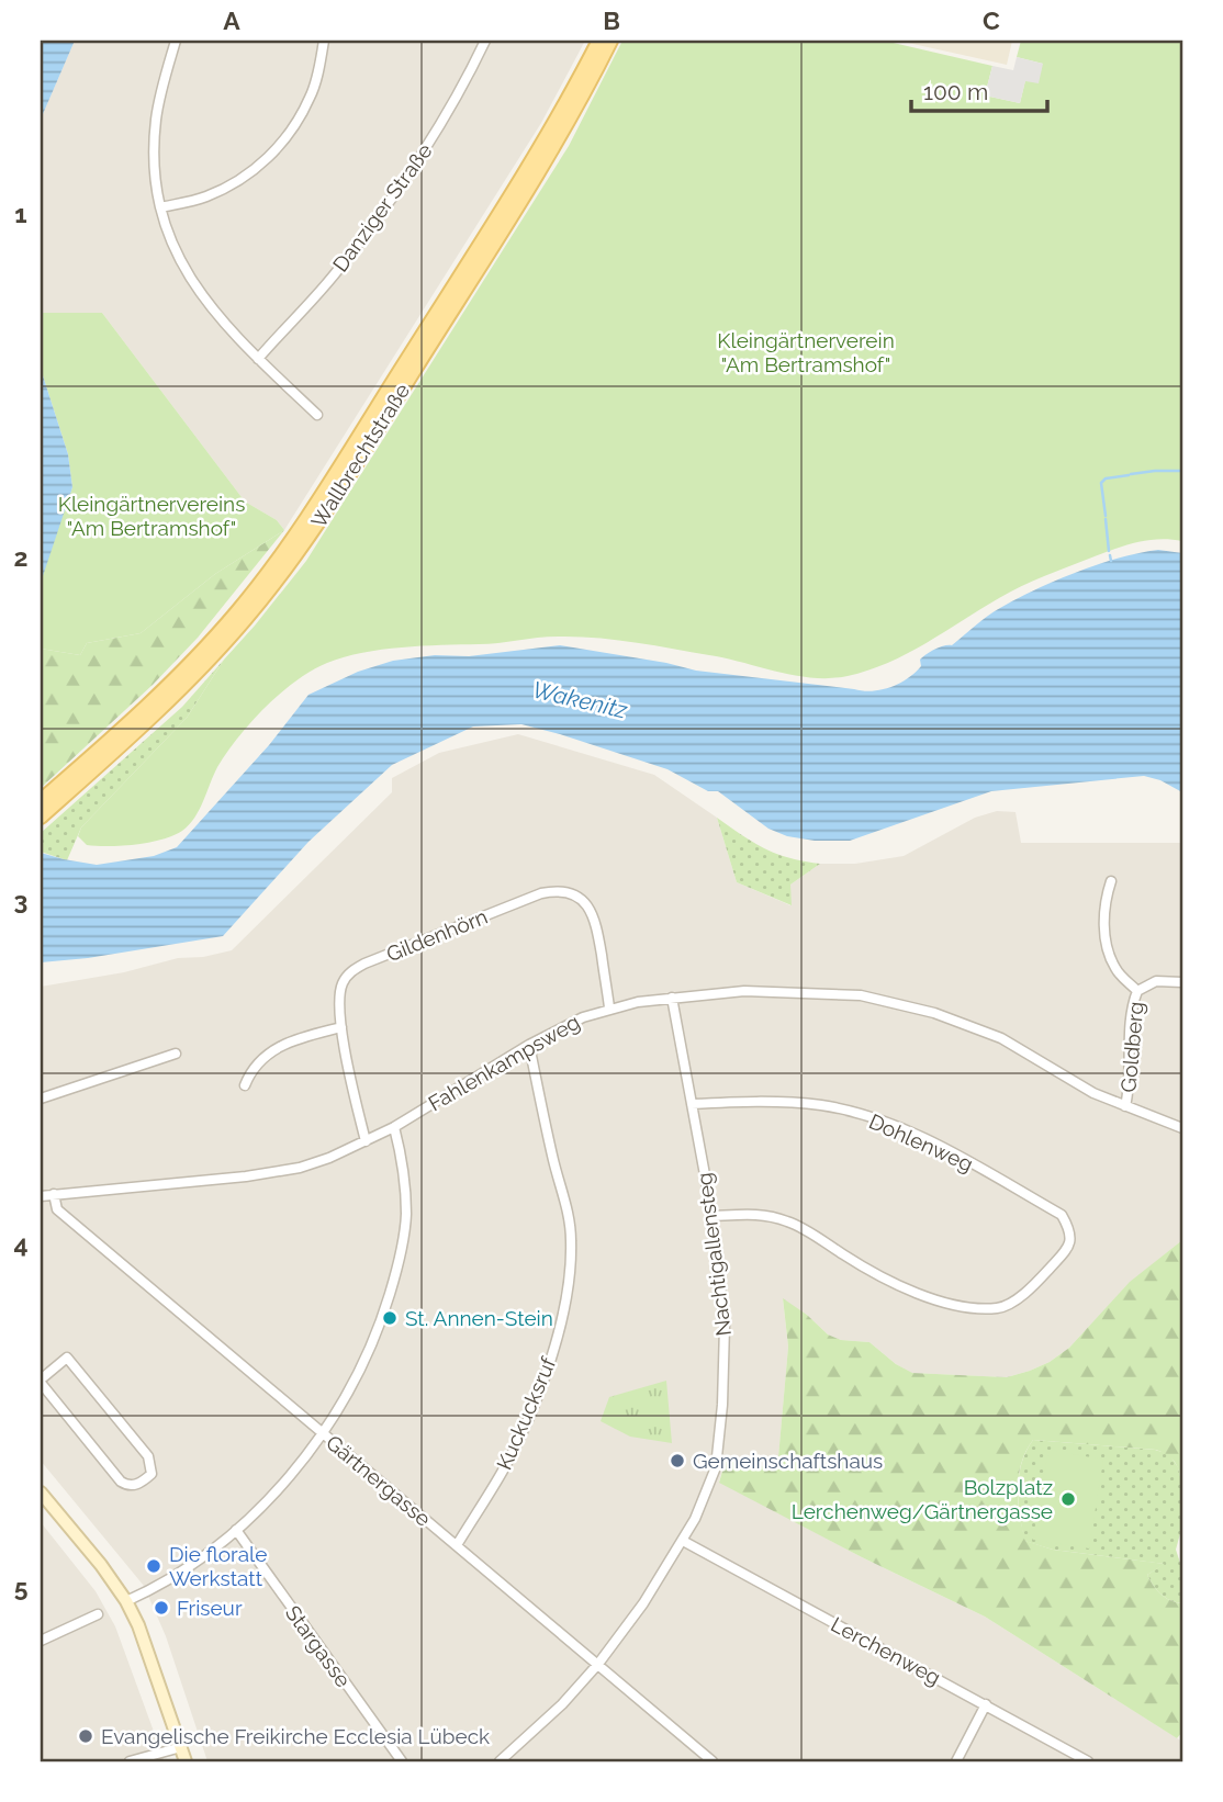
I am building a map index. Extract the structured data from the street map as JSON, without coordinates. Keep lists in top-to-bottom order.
{
  "streets": {
    "main road": ["Wallbrechtstraße"],
    "street": [
      "Danziger Straße",
      "Gildenhörn",
      "Goldberg",
      "Fahlenkampsweg",
      "Dohlenweg",
      "Nachtigallensteg",
      "Kuckucksruf",
      "Gärtnergasse",
      "Stargasse",
      "Lerchenweg"
    ]
  },
  "crossings": [
    ["Gildenhörn", "Fahlenkampsweg"],
    ["Goldberg", "Fahlenkampsweg"],
    ["Fahlenkampsweg", "Nachtigallensteg"],
    ["Fahlenkampsweg", "Kuckucksruf"],
    ["Fahlenkampsweg", "Gärtnergasse"],
    ["Dohlenweg", "Nachtigallensteg"],
    ["Nachtigallensteg", "Gärtnergasse"],
    ["Nachtigallensteg", "Lerchenweg"],
    ["Kuckucksruf", "Gärtnergasse"]
  ],
  "water": ["Wakenitz"],
  "parks": ["Kleingärtnerverein \"Am Bertramshof\"", "Kleingärtnervereins \"Am Bertramshof\""],
  "places": [
    "St. Annen-Stein",
    "Gemeinschaftshaus",
    "Bolzplatz Lerchenweg/Gärtnergasse",
    "Die florale Werkstatt",
    "Friseur",
    "Evangelische Freikirche Ecclesia Lübeck"
  ],
  "scale_bar": "100 m",
  "grid": {
    "columns": ["A", "B", "C"],
    "rows": [
      "1",
      "2",
      "3",
      "4",
      "5"
    ]
  }
}
